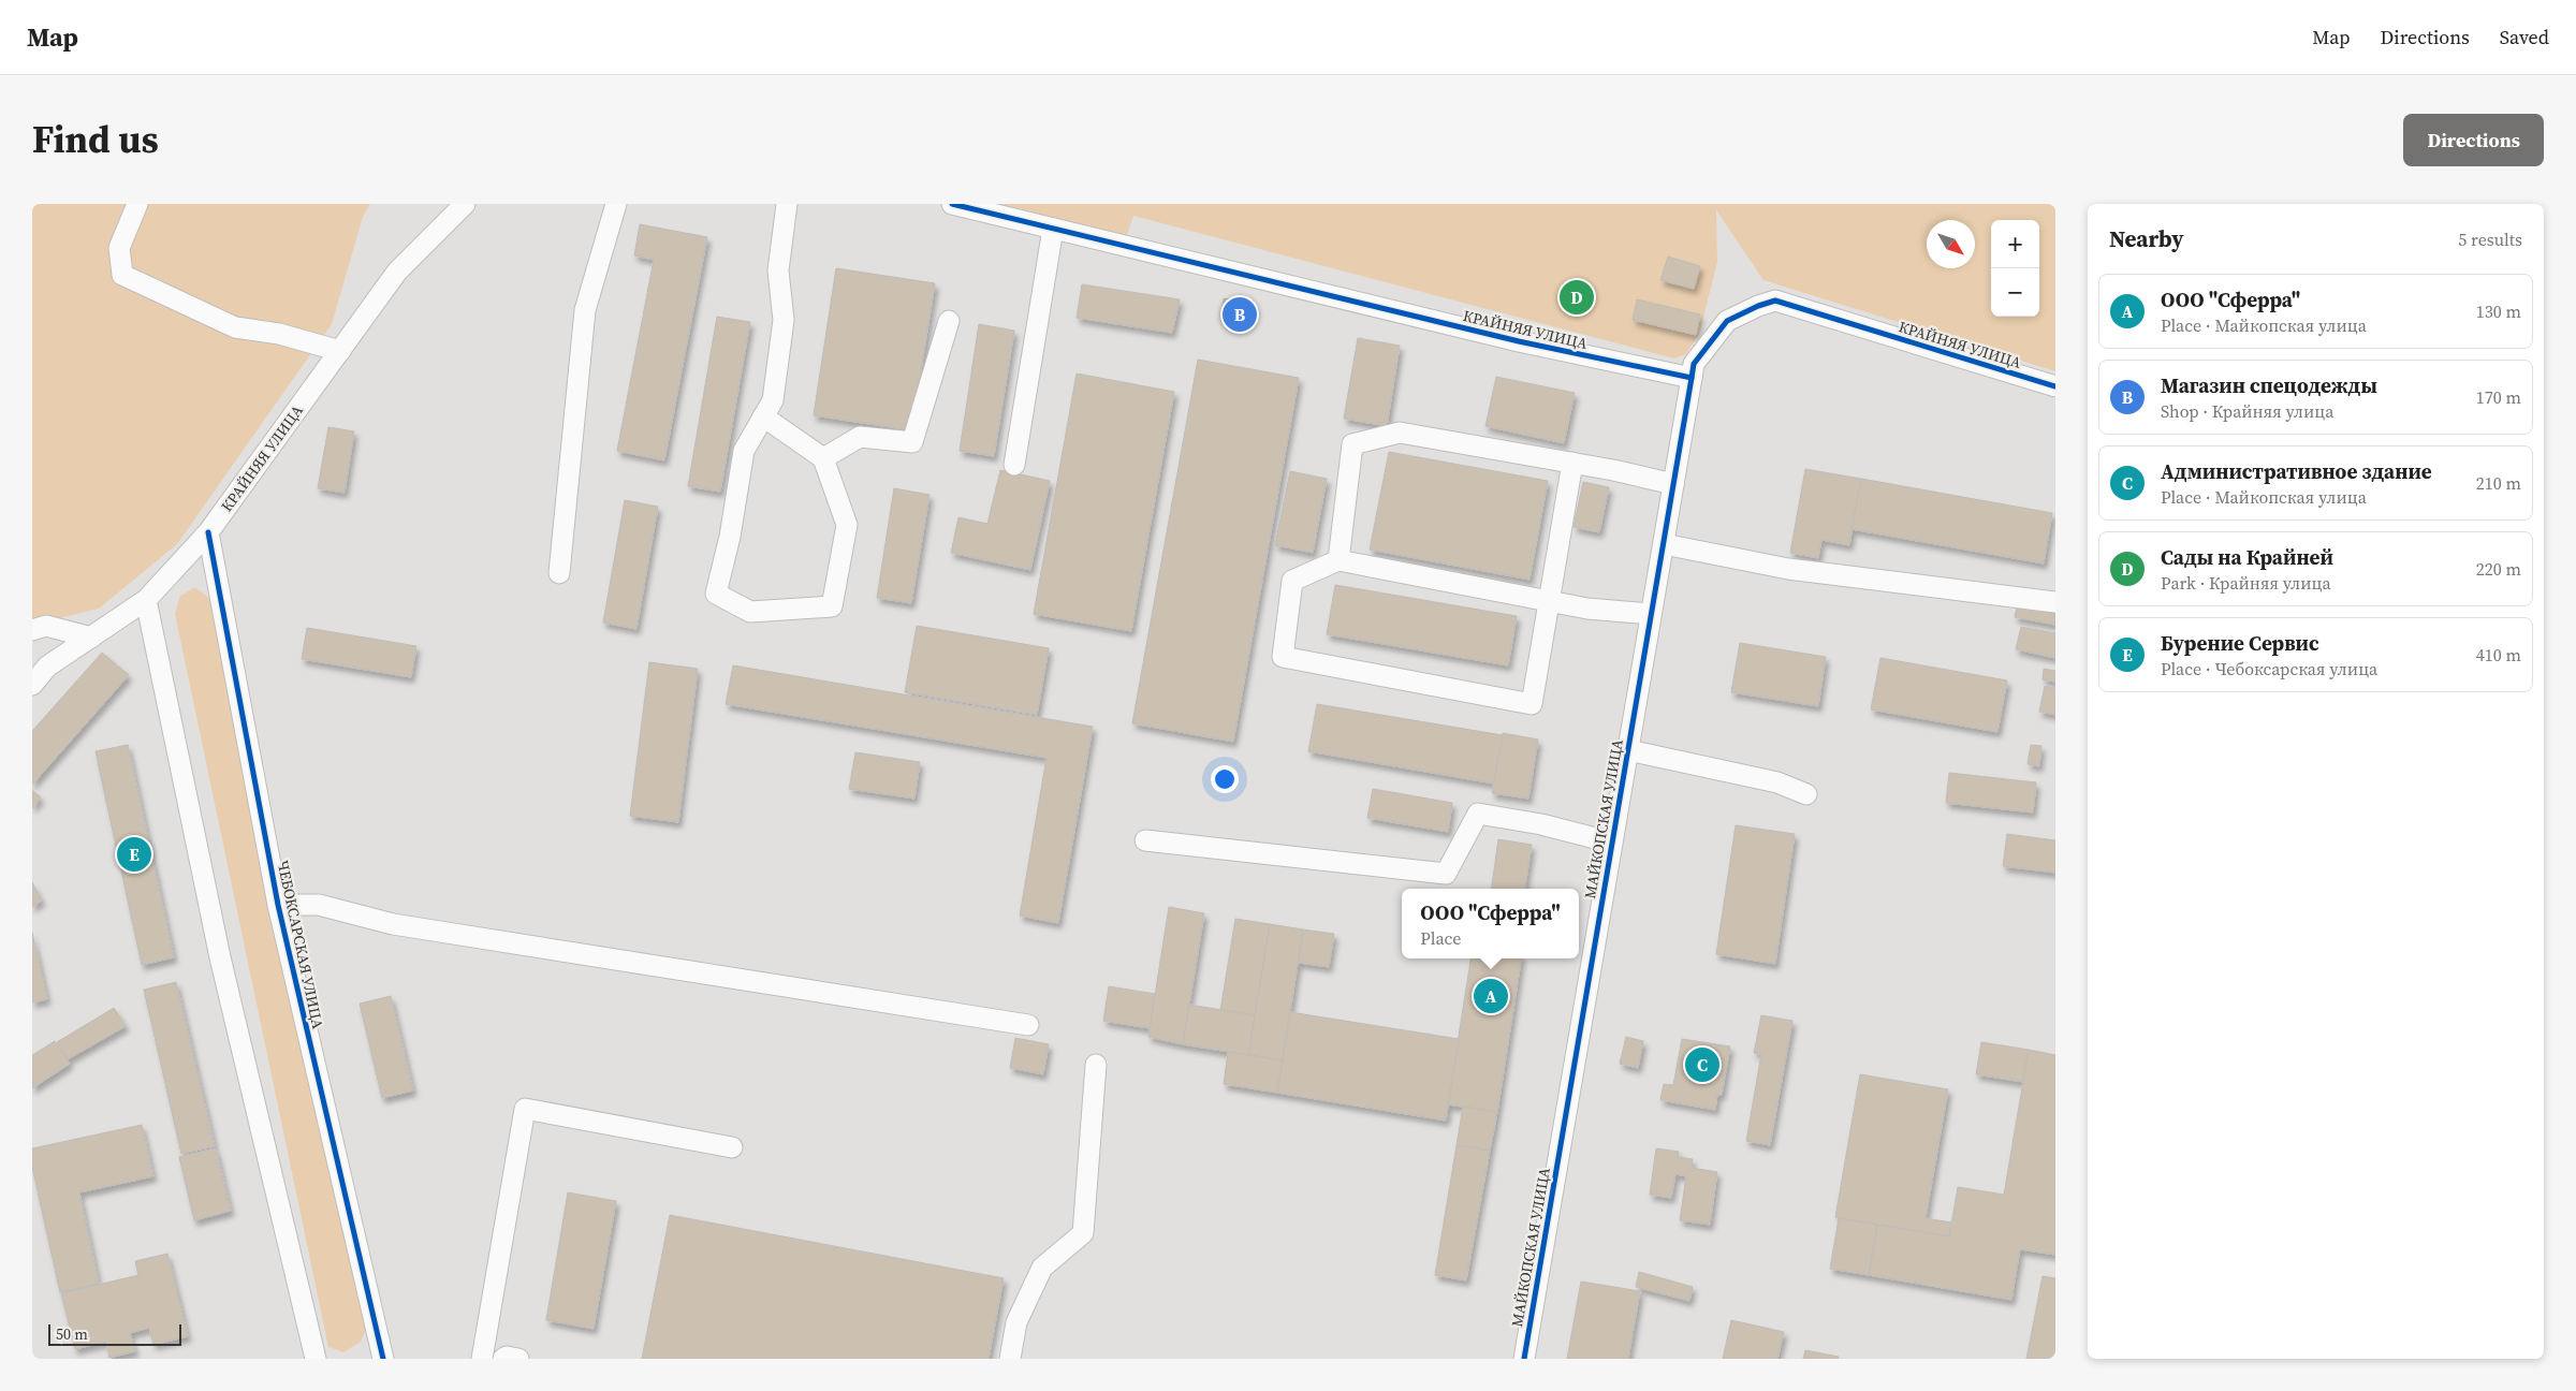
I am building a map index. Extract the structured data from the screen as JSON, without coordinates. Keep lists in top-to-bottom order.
{
  "streets": {
    "street": ["КРАЙНЯЯ УЛИЦА", "МАЙКОПСКАЯ УЛИЦА", "ЧЕБОКСАРСКАЯ УЛИЦА"]
  },
  "crossings": [
    ["КРАЙНЯЯ УЛИЦА", "МАЙКОПСКАЯ УЛИЦА"],
    ["КРАЙНЯЯ УЛИЦА", "ЧЕБОКСАРСКАЯ УЛИЦА"]
  ],
  "scale_bar": "50 m",
  "north": "bottom right",
  "page": {
    "header": "Map",
    "nav": ["Map", "Directions", "Saved"],
    "title": "Find us",
    "buttons": "Directions",
    "heading": ["Nearby", "5 results"],
    "map_buttons": ["+", "−"],
    "list": [
      {
        "mark": "A",
        "name": "ООО \"Сферра\"",
        "note": "Place · Майкопская улица",
        "value": "130 m"
      },
      {
        "mark": "B",
        "name": "Магазин спецодежды",
        "note": "Shop · Крайняя улица",
        "value": "170 m"
      },
      {
        "mark": "C",
        "name": "Административное здание",
        "note": "Place · Майкопская улица",
        "value": "210 m"
      },
      {
        "mark": "D",
        "name": "Сады на Крайней",
        "note": "Park · Крайняя улица",
        "value": "220 m"
      },
      {
        "mark": "E",
        "name": "Бурение Сервис",
        "note": "Place · Чебоксарская улица",
        "value": "410 m"
      }
    ],
    "pins": [
      "D",
      "B",
      "E",
      "A",
      "C"
    ],
    "popup": ["ООО \"Сферра\"", "Place"],
    "scale": "50 m"
  }
}
